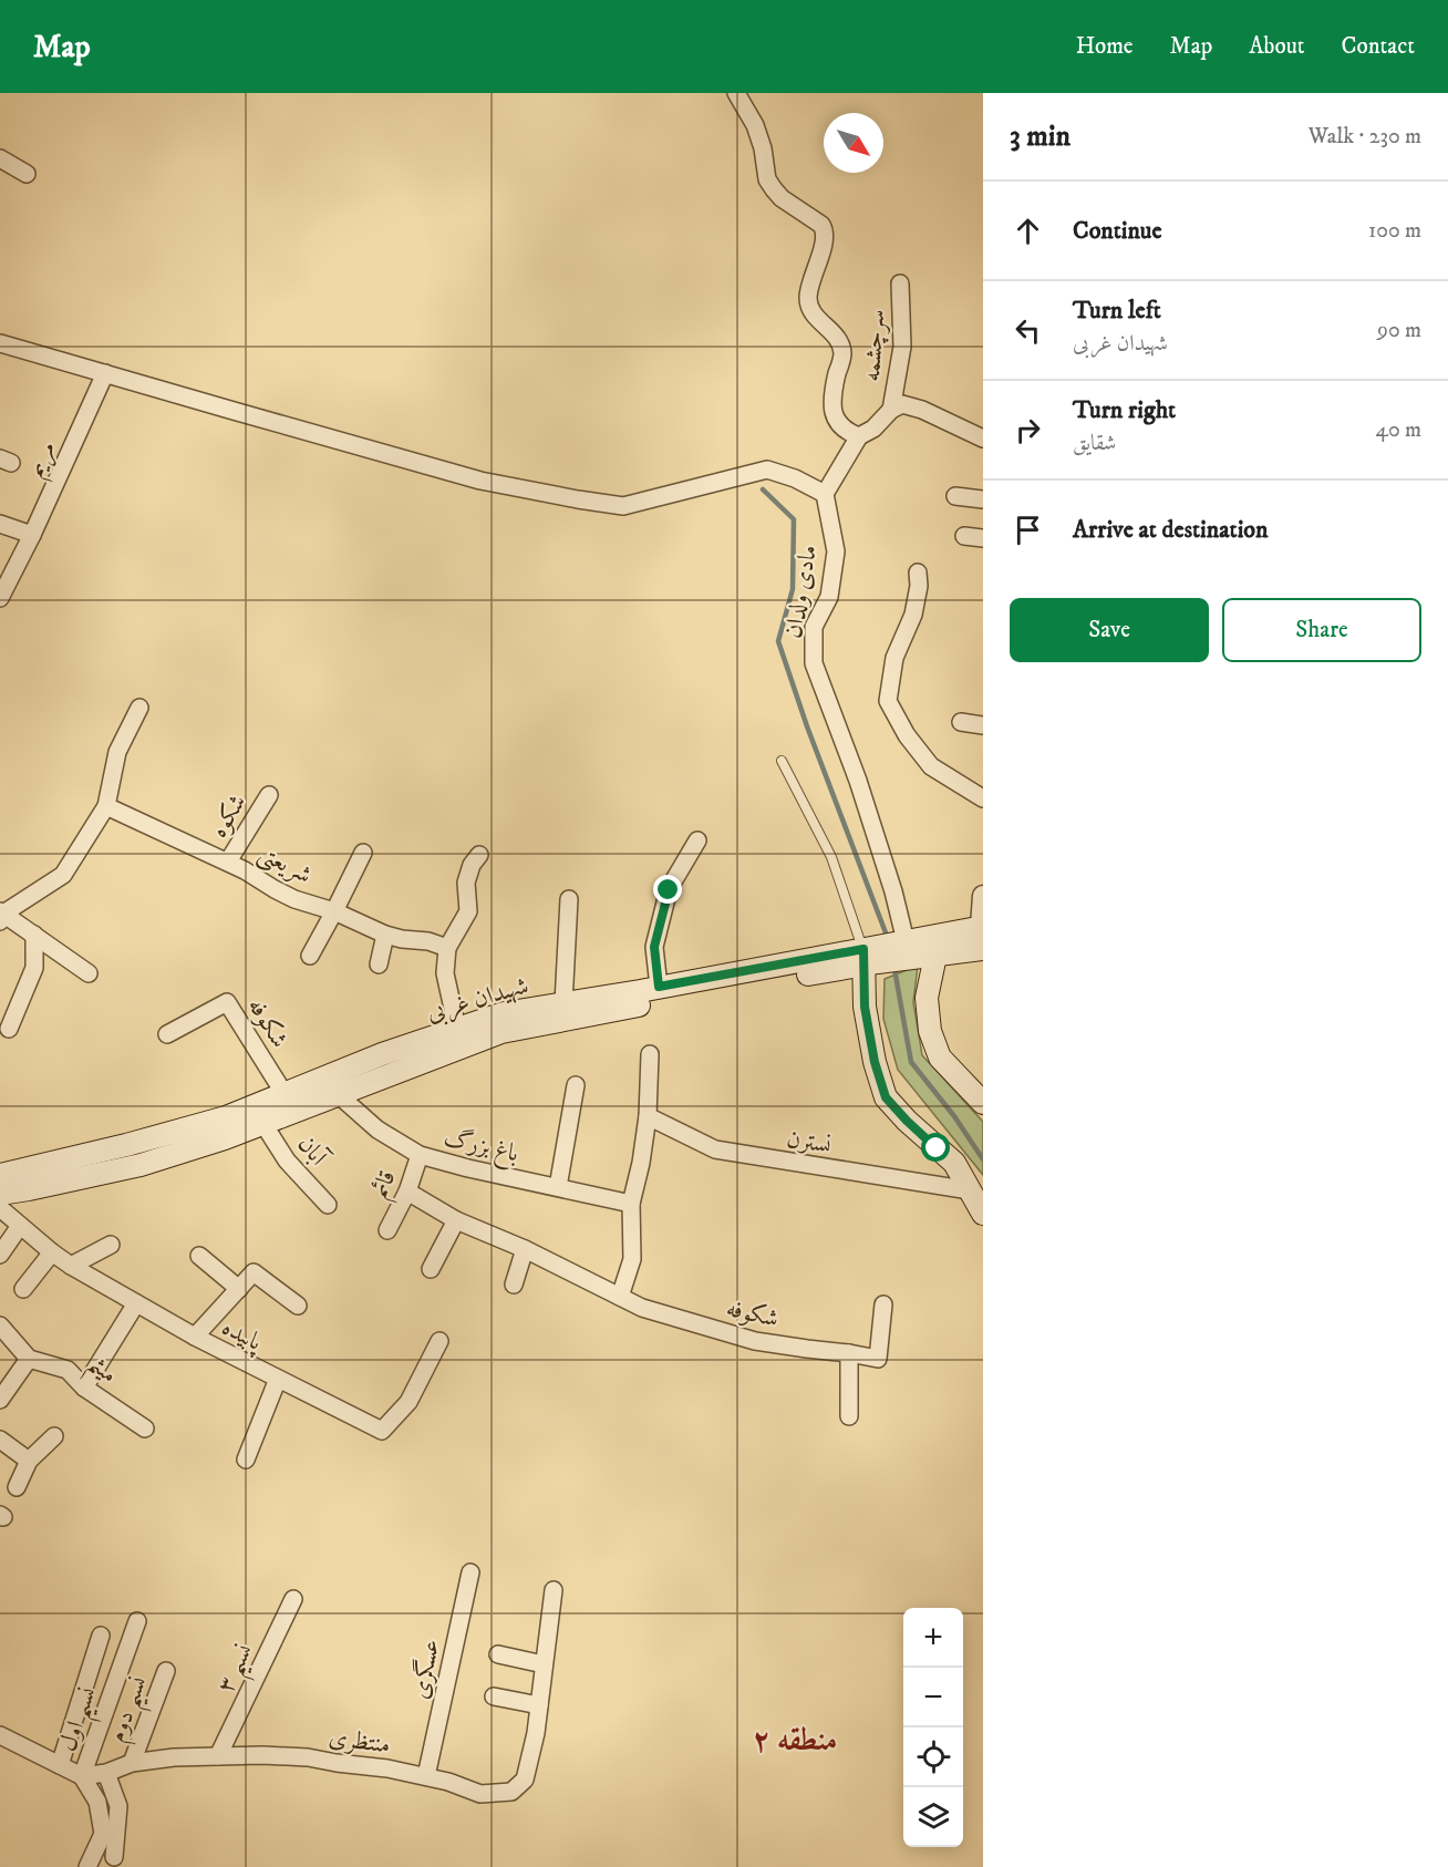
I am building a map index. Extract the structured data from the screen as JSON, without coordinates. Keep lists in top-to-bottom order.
{
  "streets": {
    "main road": ["شهیدان غربی"],
    "street": [
      "سرچشمه",
      "مریم",
      "مادی ولدان",
      "شکوه",
      "شریعتی",
      "شکوفه",
      "نسترن",
      "باغ بزرگ",
      "آبان",
      "قائم",
      "پابیده",
      "میثم",
      "نسیم ۳",
      "عسگری",
      "نسیم دوم",
      "نسیم اول",
      "منتظری"
    ]
  },
  "crossings": [
    ["مادی ولدان", "شهیدان غربی"],
    ["شکوه", "شریعتی"],
    ["شهیدان غربی", "شکوفه"],
    ["شهیدان غربی", "باغ بزرگ"],
    ["شهیدان غربی", "آبان"],
    ["شکوفه", "قائم"],
    ["باغ بزرگ", "قائم"],
    ["نسیم ۳", "منتظری"],
    ["عسگری", "منتظری"],
    ["نسیم دوم", "منتظری"],
    ["نسیم اول", "منتظری"]
  ],
  "districts": ["منطقه ۲"],
  "north": "bottom right",
  "page": {
    "header": "Map",
    "nav": [
      "Home",
      "Map",
      "About",
      "Contact"
    ],
    "heading": ["3 min", "Walk · 230 m"],
    "list": [
      ["Continue", "100 m"],
      ["Turn left", "شهیدان غربی", "90 m"],
      ["Turn right", "شقایق", "40 m"],
      "Arrive at destination"
    ],
    "buttons": ["Save", "Share"],
    "map_buttons": ["+", "−"]
  }
}
